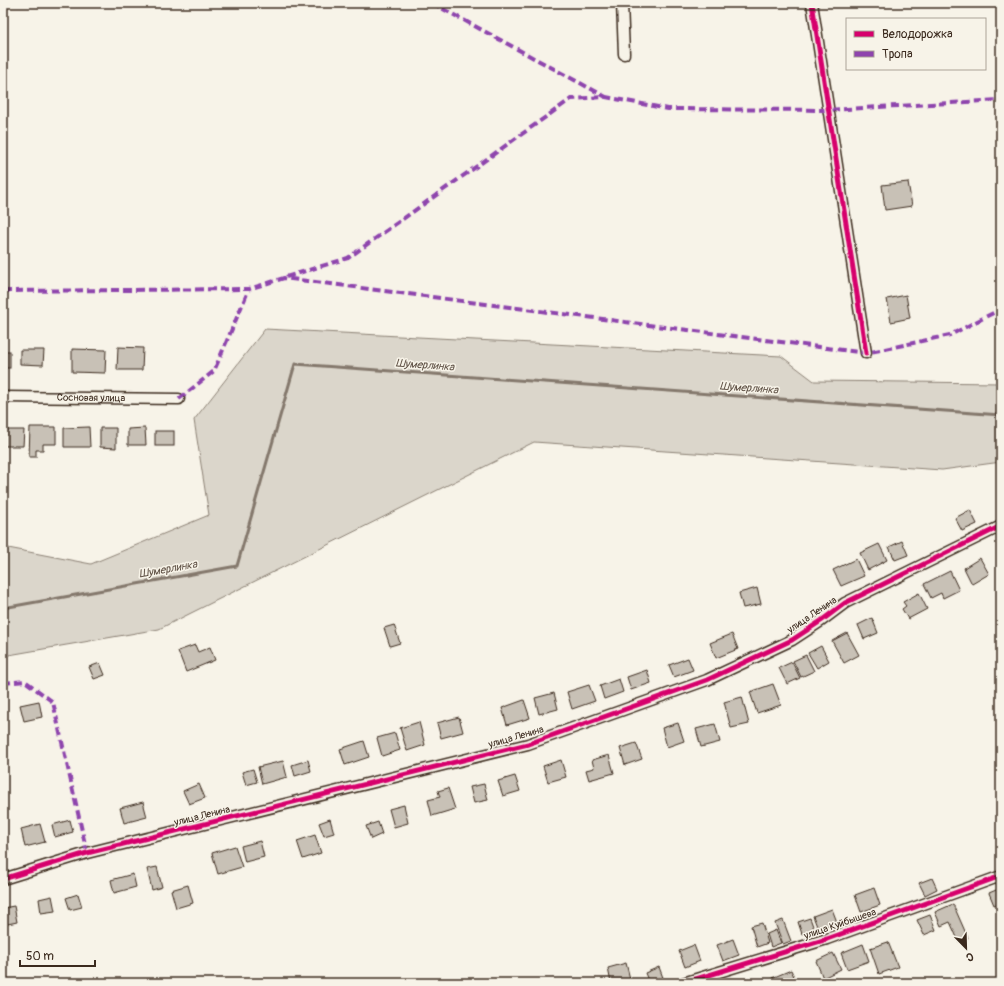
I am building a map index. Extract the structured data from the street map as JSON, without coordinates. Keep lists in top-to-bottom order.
{
  "streets": {
    "street": ["Сосновая улица", "улица Ленина", "улица Куйбышева"]
  },
  "water": ["Шумерлинка"],
  "legend": ["Велодорожка", "Тропа"],
  "scale_bar": "50 m",
  "north": "bottom right"
}
